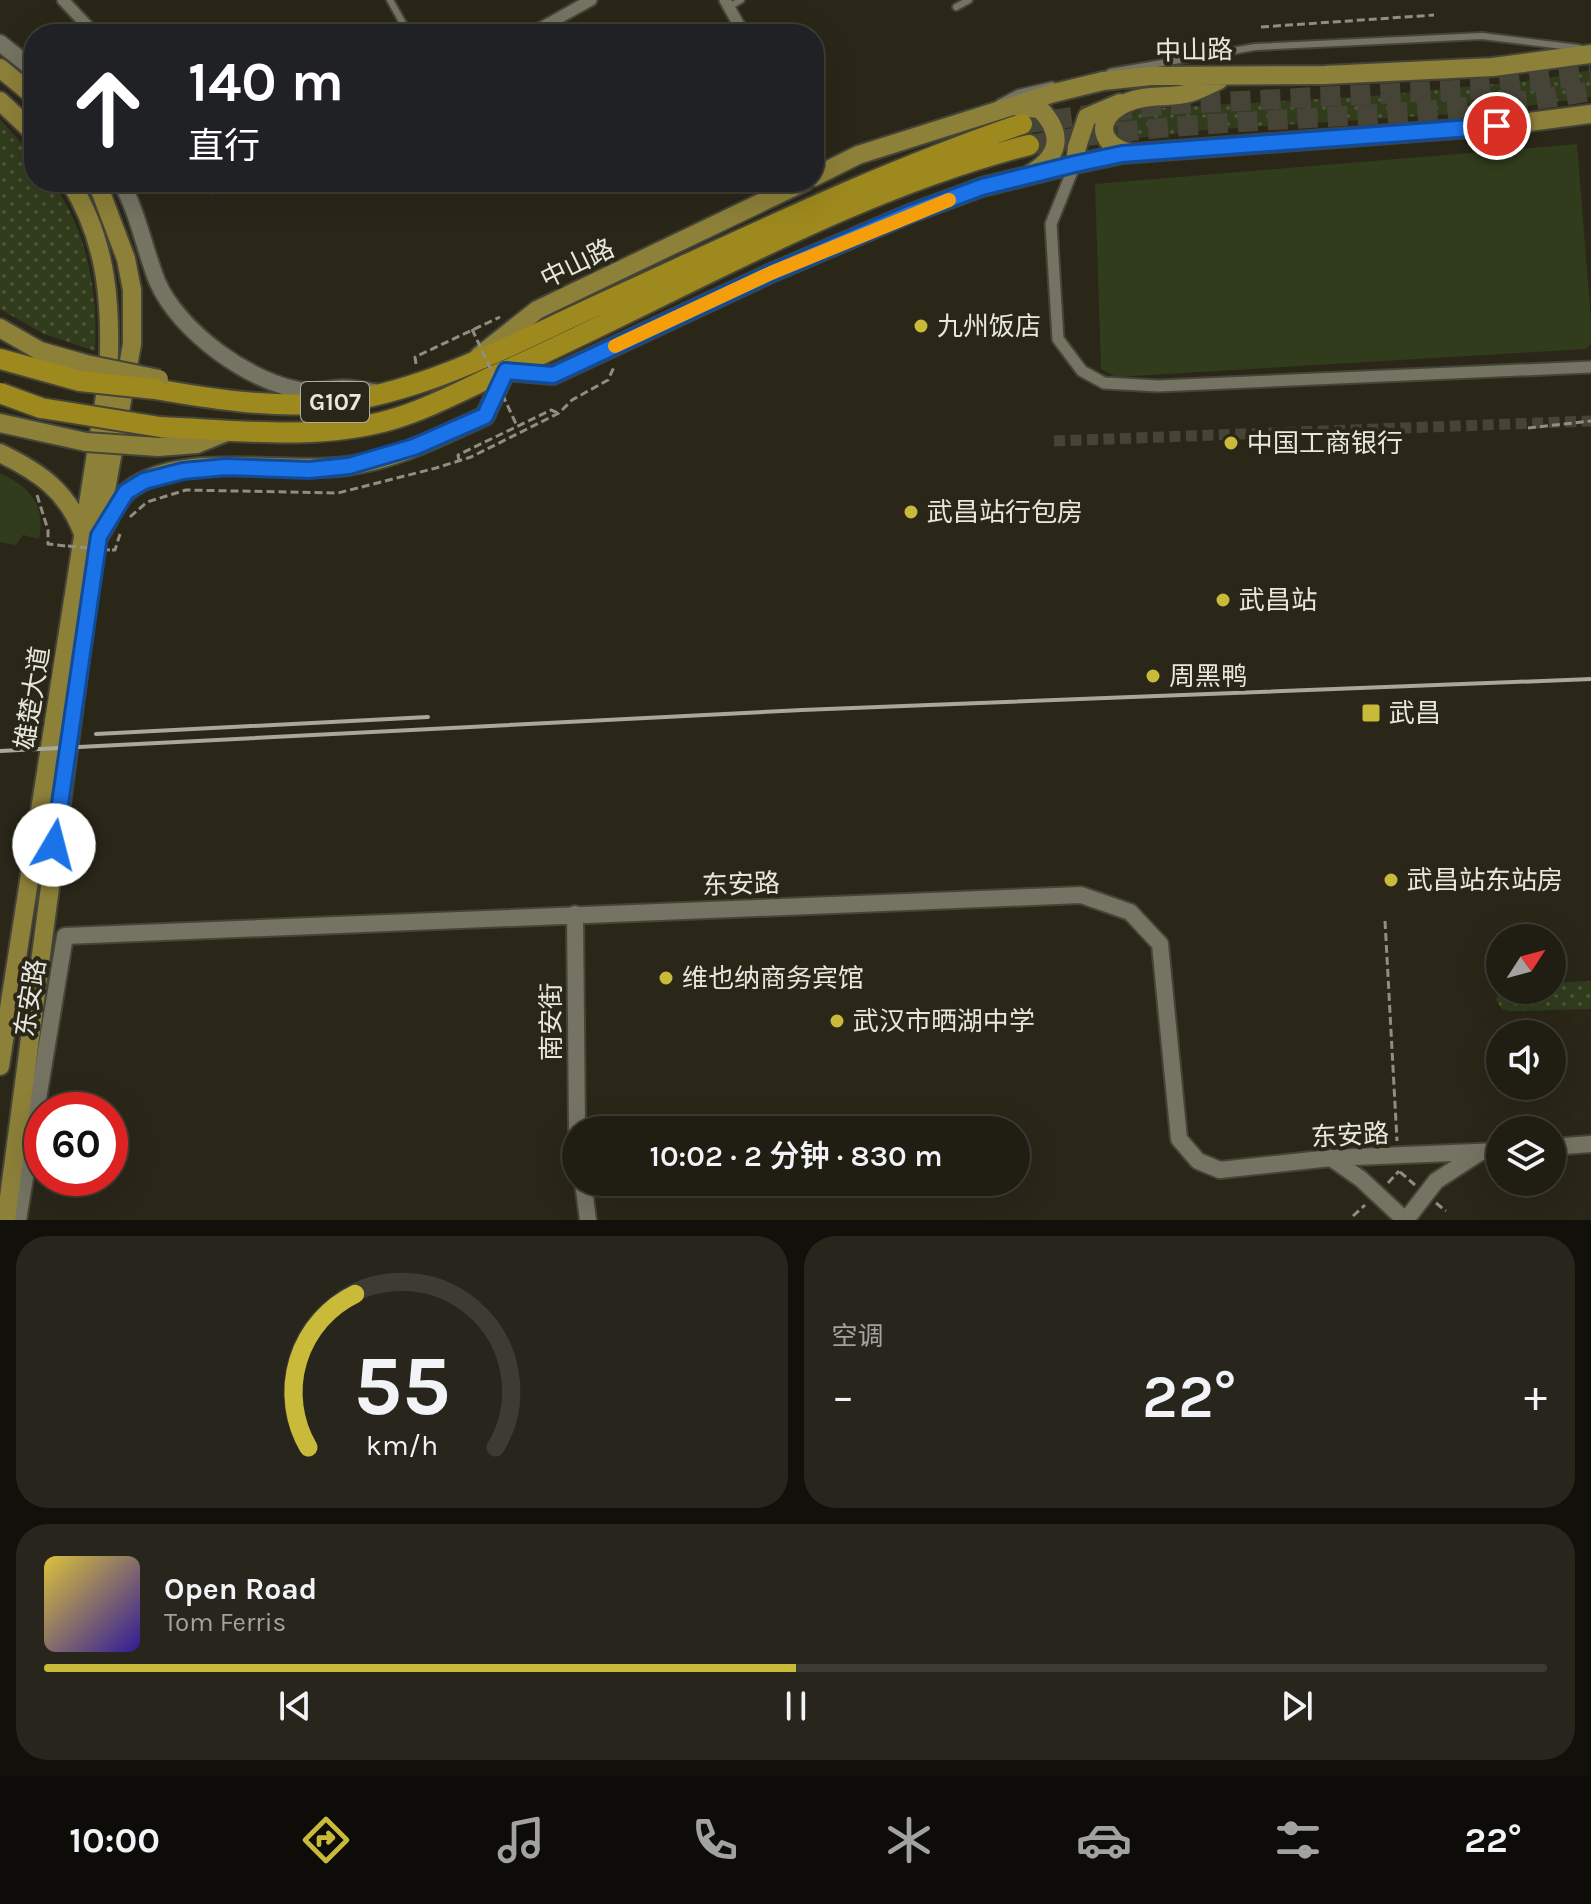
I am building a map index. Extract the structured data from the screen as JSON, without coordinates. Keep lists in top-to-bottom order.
{
  "streets": {
    "highway": ["G107"],
    "main road": ["中山路", "雄楚大道"],
    "street": ["东安路", "南安街"]
  },
  "crossings": [
    ["中山路", "G107"],
    ["东安路", "南安街"]
  ],
  "places": {
    "other": [
      "九州饭店",
      "中国工商银行",
      "武昌站行包房",
      "武昌站",
      "周黑鸭",
      "武昌站东站房",
      "维也纳商务宾馆",
      "武汉市晒湖中学"
    ],
    "transit": ["武昌"]
  },
  "north": "top right",
  "page": {
    "turn": ["140 m", "直行"],
    "limit": "60",
    "trip": "10:02 · 2 分钟 · 830 m",
    "tile": "空调",
    "heat": ["−", "22°", "+"],
    "song": ["Open Road", "Tom Ferris"],
    "tabs": ["10:00", "22°"],
    "gauge": ["55", "km/h"]
  }
}
